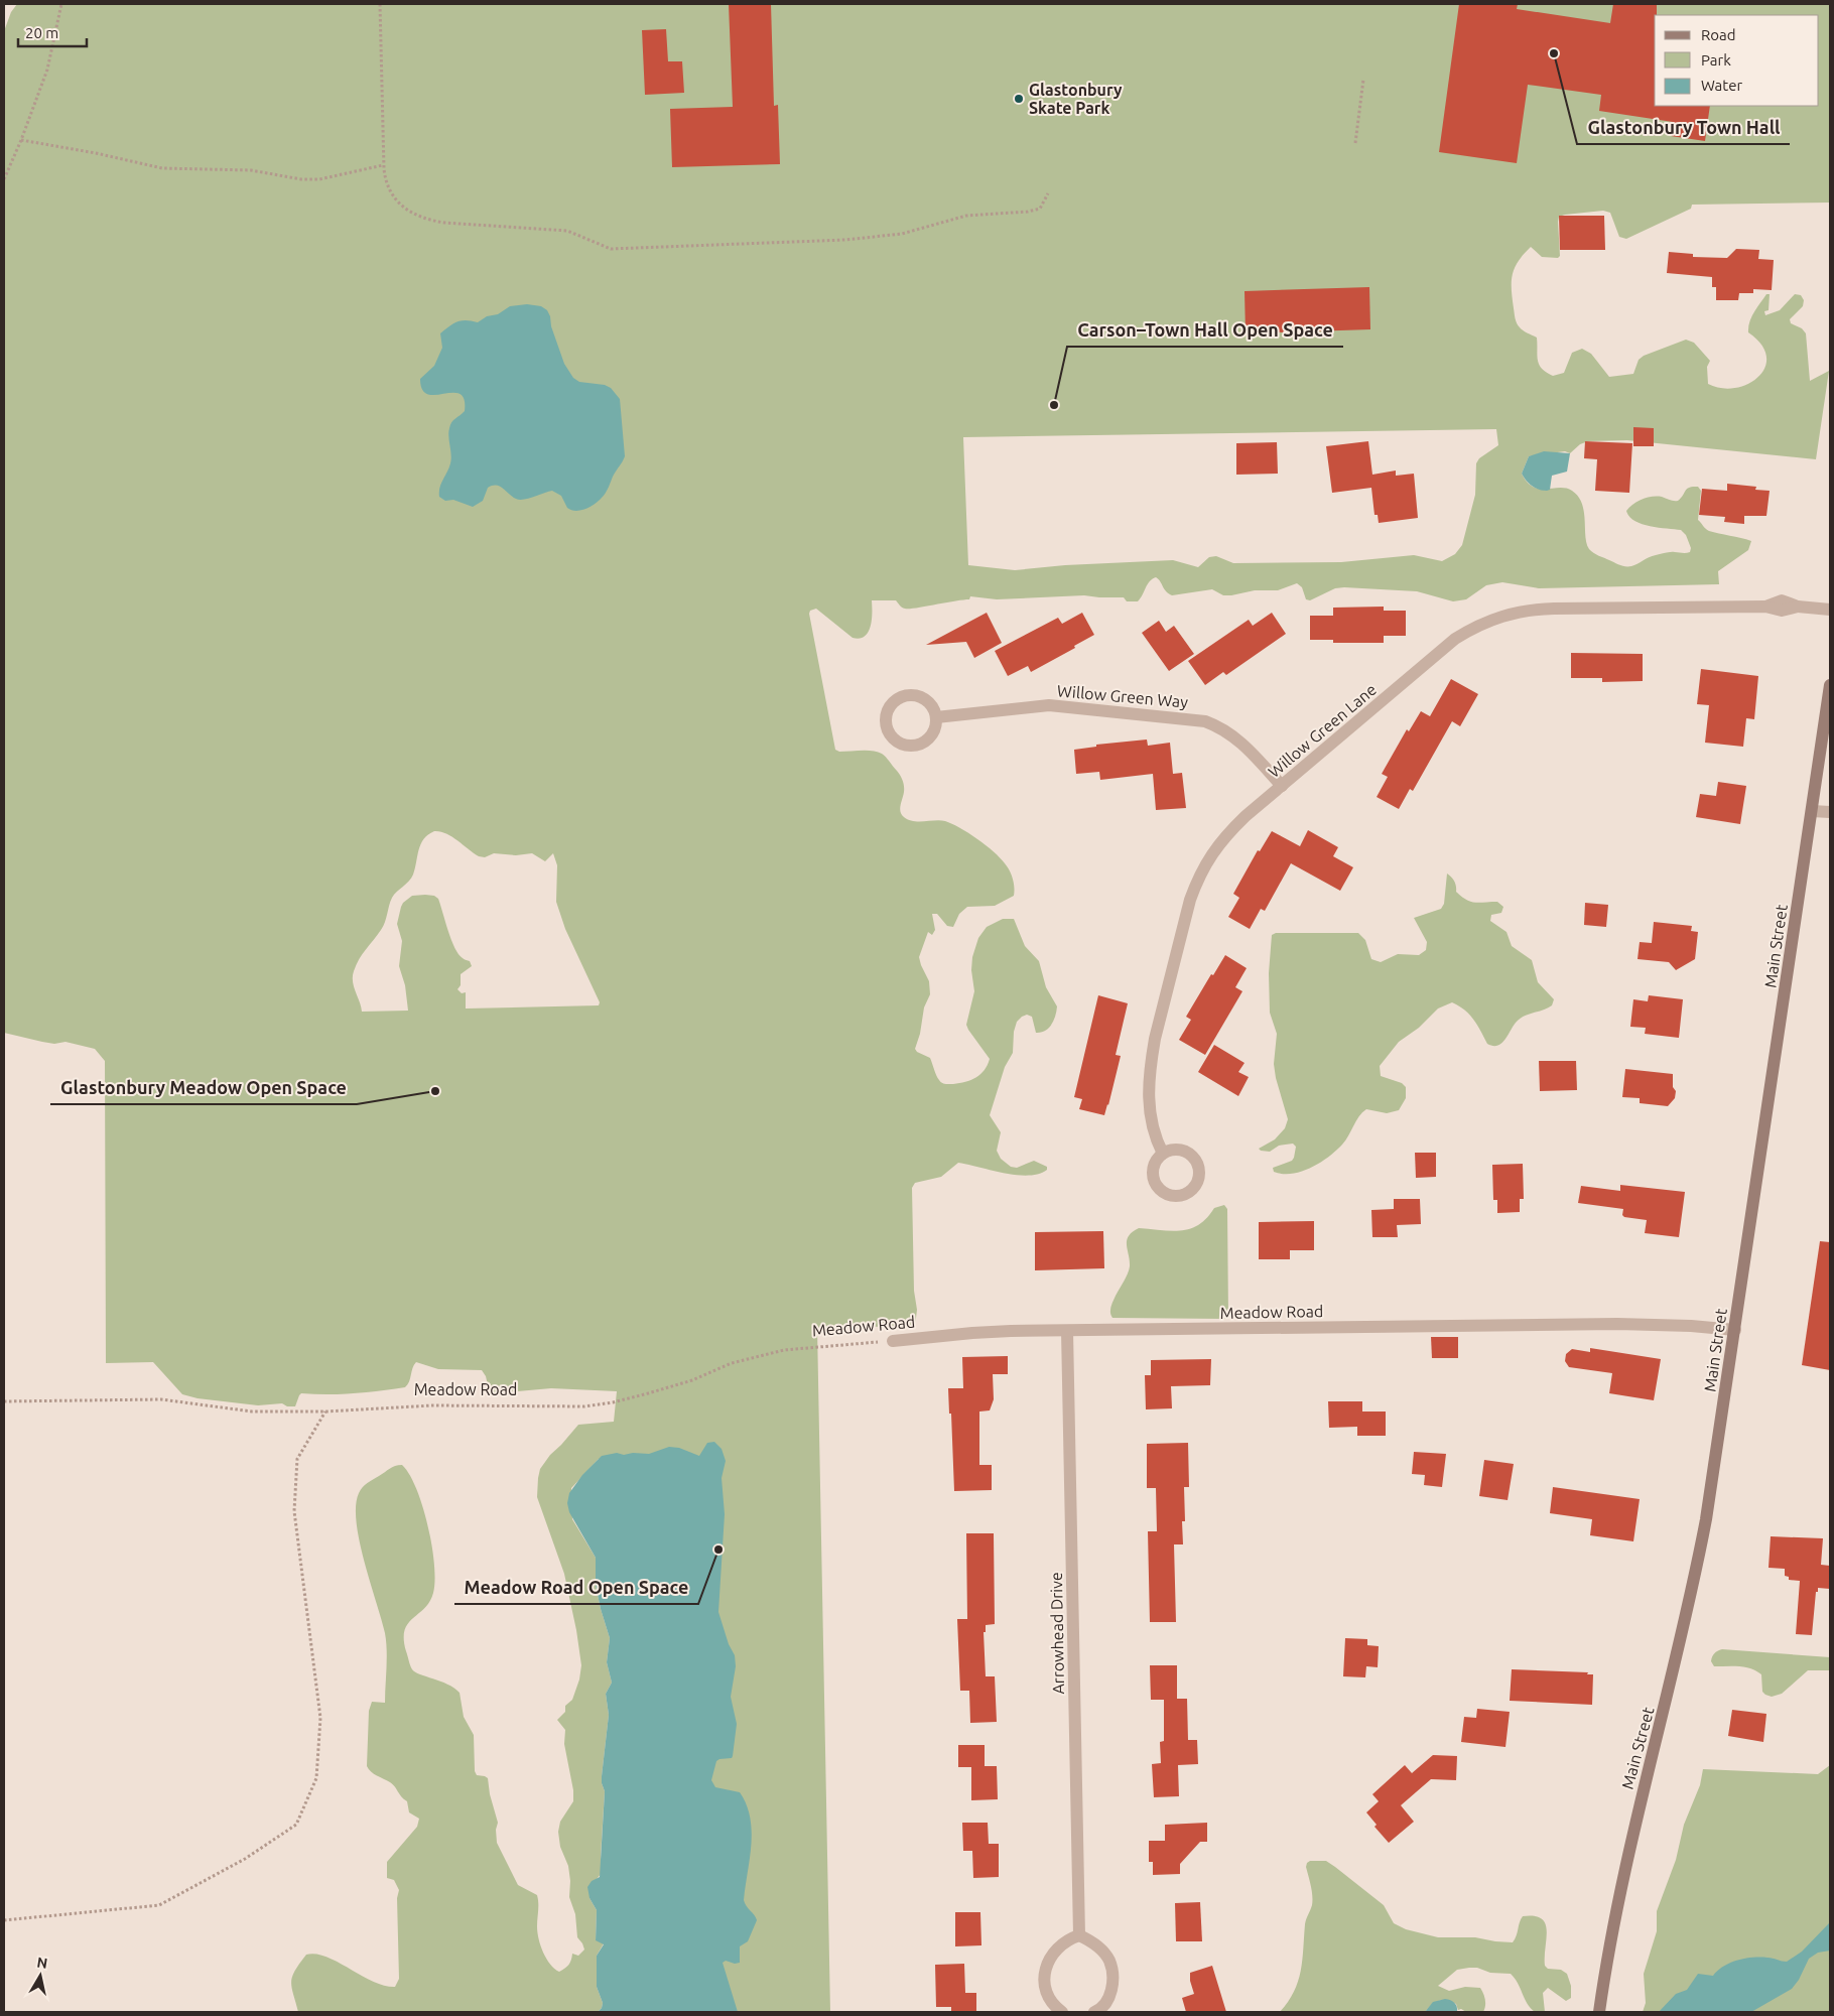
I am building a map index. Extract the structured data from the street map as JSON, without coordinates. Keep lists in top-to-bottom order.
{
  "streets": {
    "main road": ["Main Street"],
    "street": [
      "Willow Green Way",
      "Willow Green Lane",
      "Meadow Road",
      "Arrowhead Drive"
    ]
  },
  "crossings": [
    ["Willow Green Way", "Willow Green Lane"],
    ["Main Street", "Meadow Road"],
    ["Meadow Road", "Arrowhead Drive"]
  ],
  "places": [
    "Glastonbury Town Hall",
    "Glastonbury Skate Park",
    "Carson–Town Hall Open Space",
    "Glastonbury Meadow Open Space",
    "Meadow Road Open Space"
  ],
  "legend": ["Road", "Park", "Water"],
  "scale_bar": "20 m",
  "north": "top"
}
